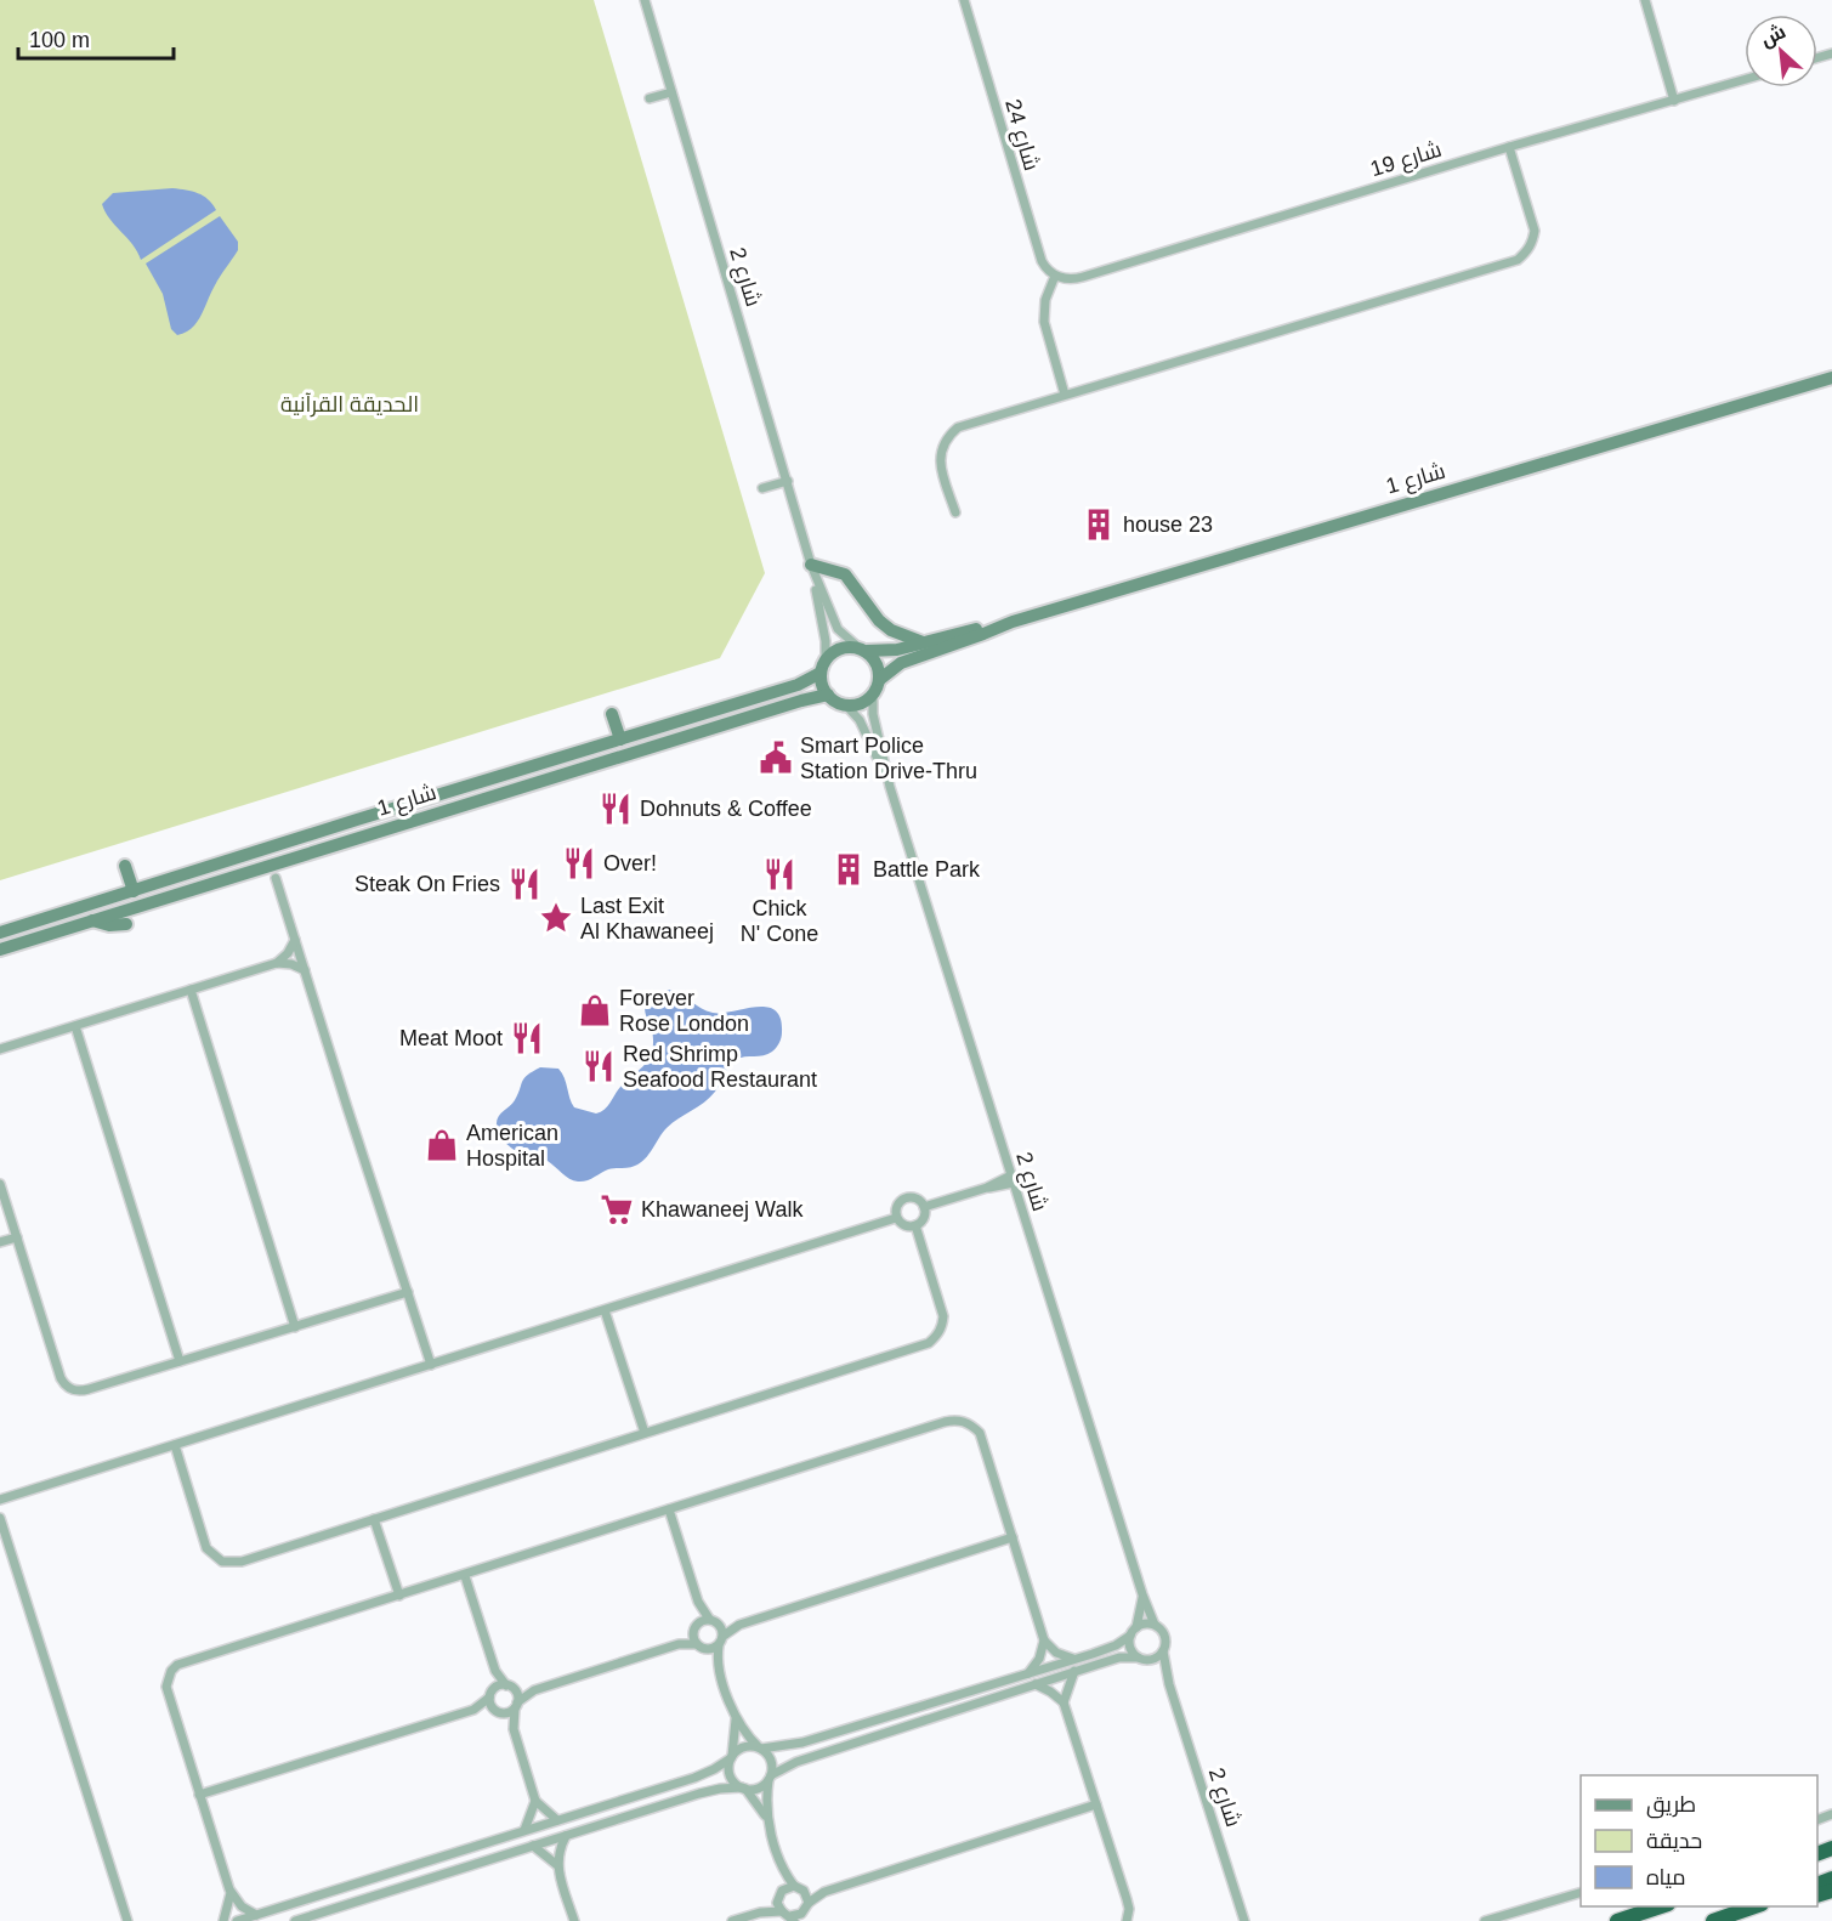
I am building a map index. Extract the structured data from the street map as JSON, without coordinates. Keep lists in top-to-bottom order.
{
  "streets": {
    "street": [
      "شارع 24",
      "شارع 19",
      "شارع 2",
      "شارع 1"
    ]
  },
  "crossings": [
    ["شارع 24", "شارع 19"],
    ["شارع 2", "شارع 1"]
  ],
  "parks": ["الحديقة القرآنية"],
  "places": {
    "building": ["house 23", "Battle Park"],
    "public building": ["Smart Police Station Drive-Thru"],
    "restaurant": [
      "Dohnuts & Coffee",
      "Over!",
      "Chick N' Cone",
      "Steak On Fries",
      "Meat Moot",
      "Red Shrimp Seafood Restaurant"
    ],
    "place": ["Last Exit Al Khawaneej"],
    "shop": ["Forever Rose London", "American Hospital"],
    "supermarket": ["Khawaneej Walk"]
  },
  "legend": ["طريق", "حديقة", "مياه"],
  "scale_bar": "100 m",
  "north": "top left"
}
